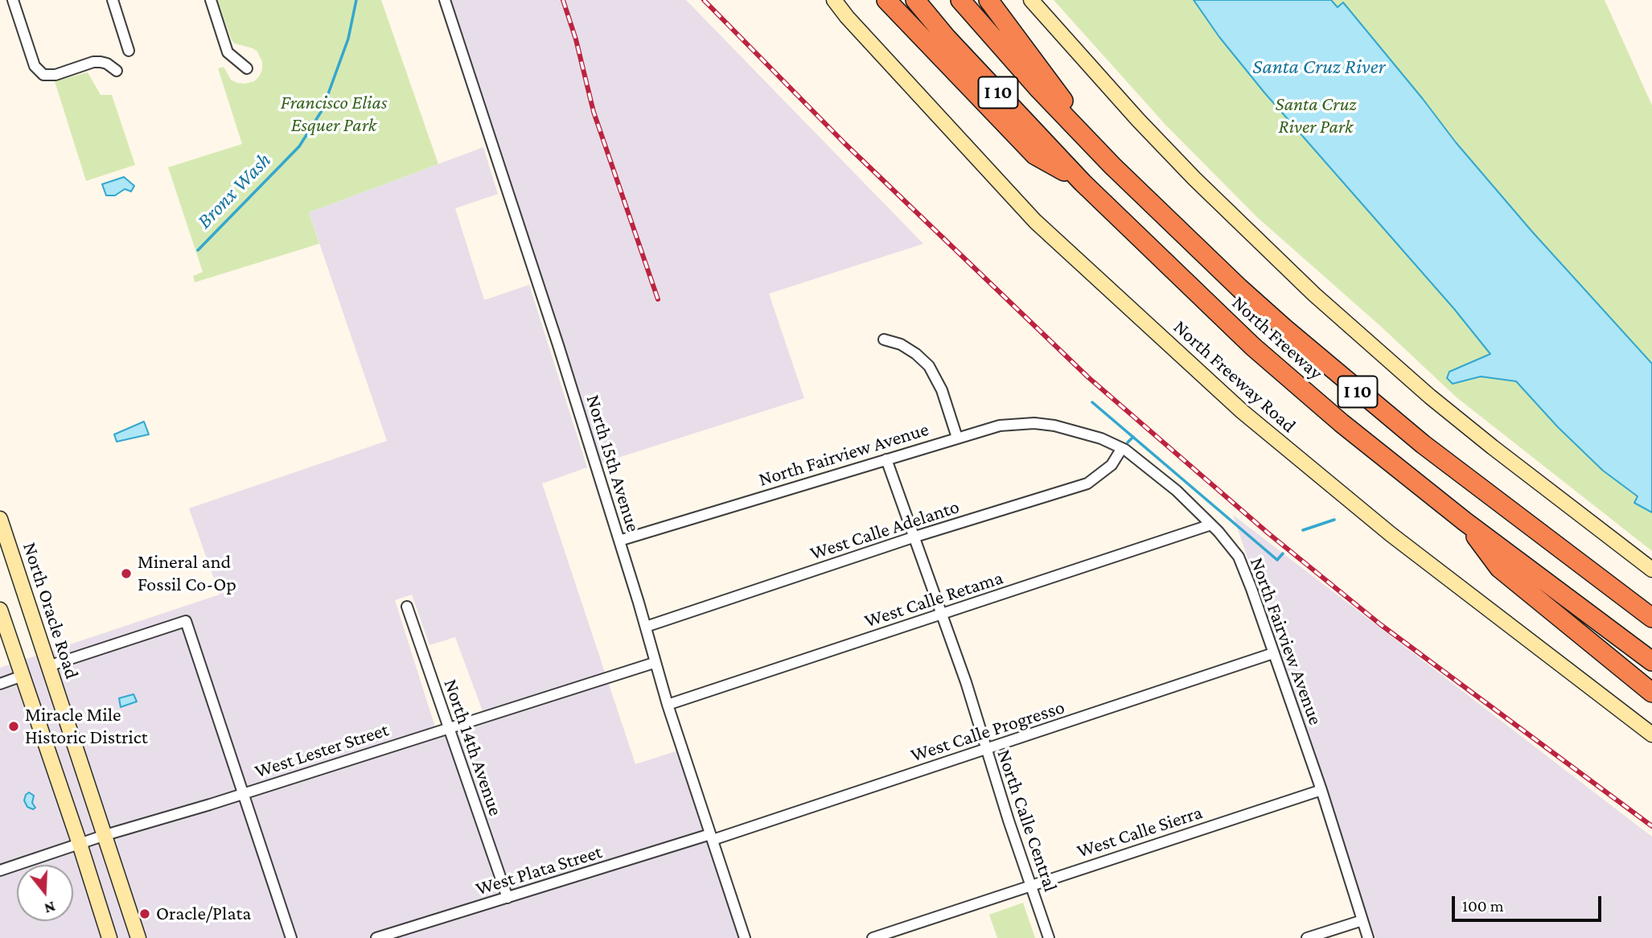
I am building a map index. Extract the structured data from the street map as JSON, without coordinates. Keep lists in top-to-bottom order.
{
  "streets": {
    "highway": ["I 10", "North Freeway"],
    "main road": ["North Freeway Road", "North Oracle Road"],
    "street": [
      "North Fairview Avenue",
      "North 15th Avenue",
      "West Calle Adelanto",
      "West Calle Retama",
      "West Calle Progresso",
      "North 14th Avenue",
      "West Lester Street",
      "North Calle Central",
      "West Calle Sierra",
      "West Plata Street"
    ]
  },
  "crossings": [
    ["North Fairview Avenue", "North 15th Avenue"],
    ["North Fairview Avenue", "West Calle Adelanto"],
    ["North Fairview Avenue", "West Calle Retama"],
    ["North Fairview Avenue", "West Calle Progresso"],
    ["North Fairview Avenue", "North Calle Central"],
    ["North Fairview Avenue", "West Calle Sierra"],
    ["North 15th Avenue", "West Calle Adelanto"],
    ["North 15th Avenue", "West Calle Retama"],
    ["North 15th Avenue", "West Calle Progresso"],
    ["North 15th Avenue", "West Lester Street"],
    ["North 15th Avenue", "West Plata Street"],
    ["West Calle Adelanto", "North Calle Central"],
    ["West Calle Retama", "North Calle Central"],
    ["North Oracle Road", "West Lester Street"],
    ["West Calle Progresso", "North Calle Central"],
    ["West Calle Progresso", "West Plata Street"],
    ["North 14th Avenue", "West Lester Street"],
    ["North 14th Avenue", "West Plata Street"],
    ["North Calle Central", "West Calle Sierra"]
  ],
  "water": ["Santa Cruz River", "Bronx Wash"],
  "parks": ["Francisco Elias Esquer Park", "Santa Cruz River Park"],
  "places": ["Mineral and Fossil Co-Op", "Miracle Mile Historic District", "Oracle/Plata"],
  "scale_bar": "100 m",
  "north": "bottom"
}
